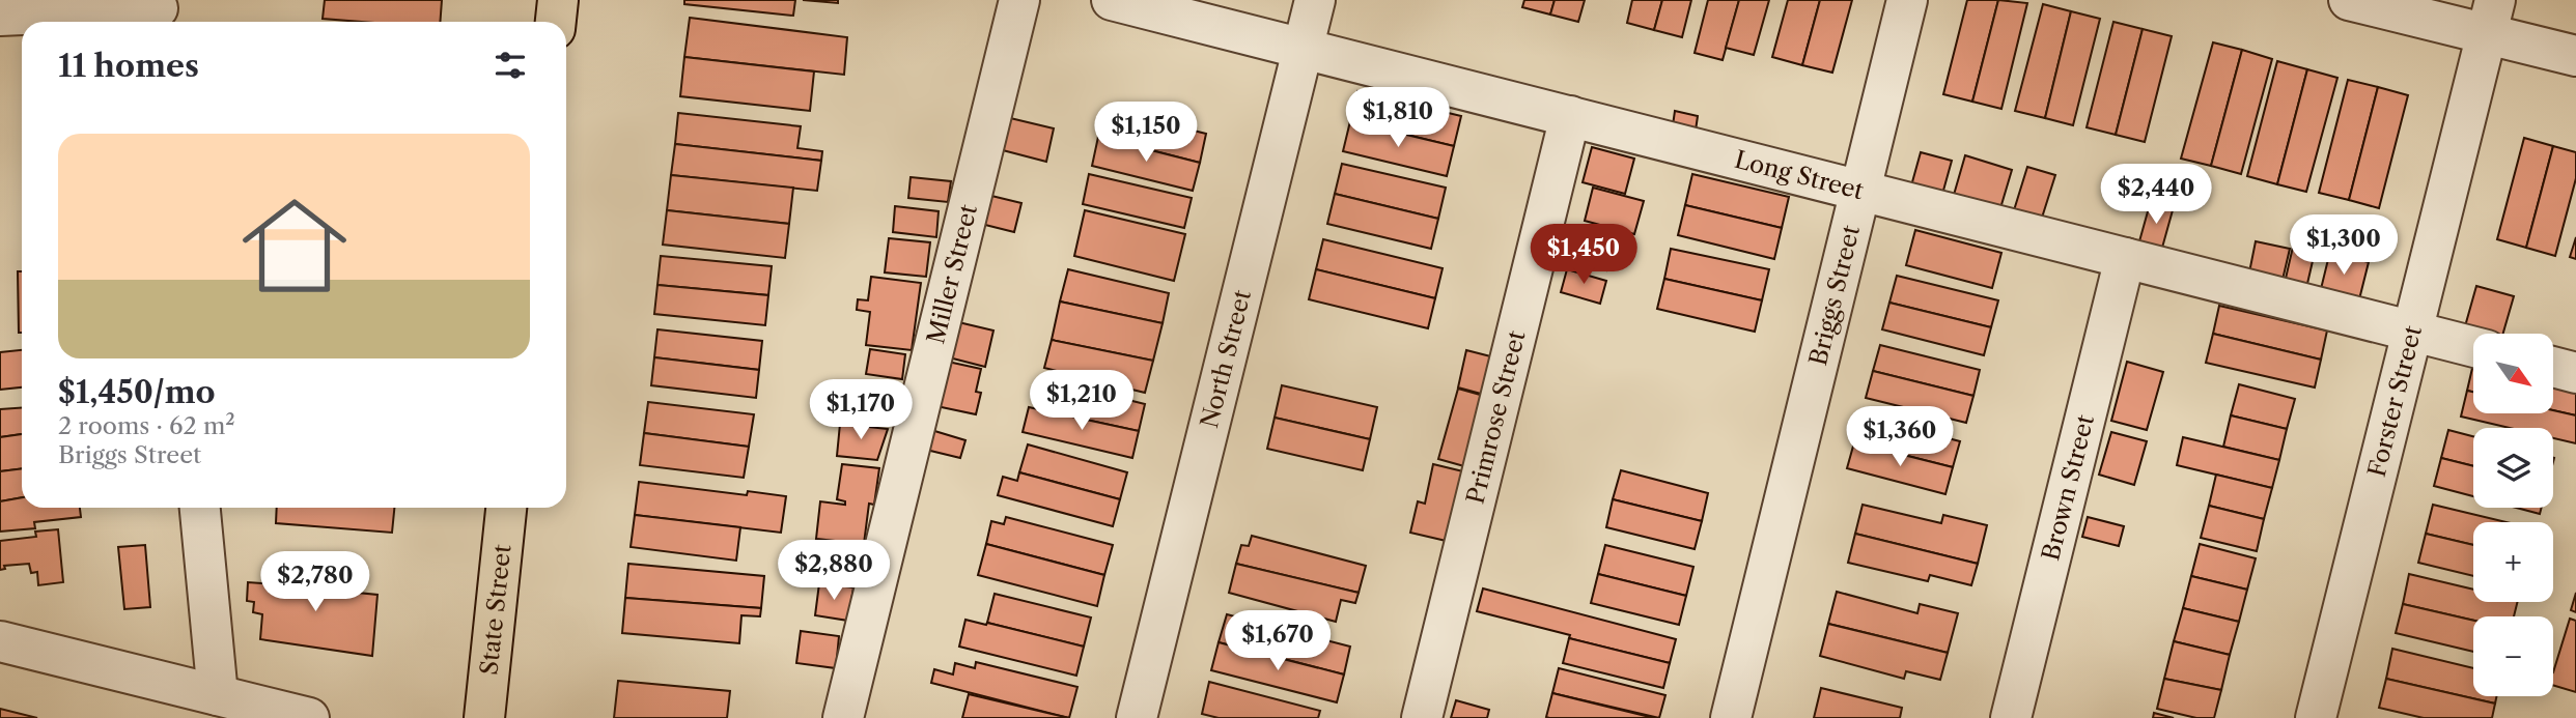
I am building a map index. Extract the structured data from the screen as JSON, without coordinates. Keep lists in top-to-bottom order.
{
  "streets": {
    "main road": ["State Street"],
    "street": [
      "Long Street",
      "Miller Street",
      "Briggs Street",
      "North Street",
      "Forster Street",
      "Primrose Street",
      "Brown Street"
    ]
  },
  "crossings": [
    ["Long Street", "Briggs Street"],
    ["Long Street", "North Street"],
    ["Long Street", "Forster Street"],
    ["Long Street", "Primrose Street"],
    ["Long Street", "Brown Street"]
  ],
  "north": "bottom right",
  "page": {
    "heading": "11 homes",
    "price": [
      "$1,810",
      "$1,150",
      "$2,440",
      "$1,300",
      "$1,450",
      "$1,210",
      "$1,170",
      "$1,360",
      "$2,880",
      "$2,780",
      "$1,670"
    ],
    "list": [
      {
        "name": "$1,450/mo",
        "note": "2 rooms · 62 m² · Briggs Street"
      }
    ],
    "map_buttons": ["+", "−"]
  }
}
